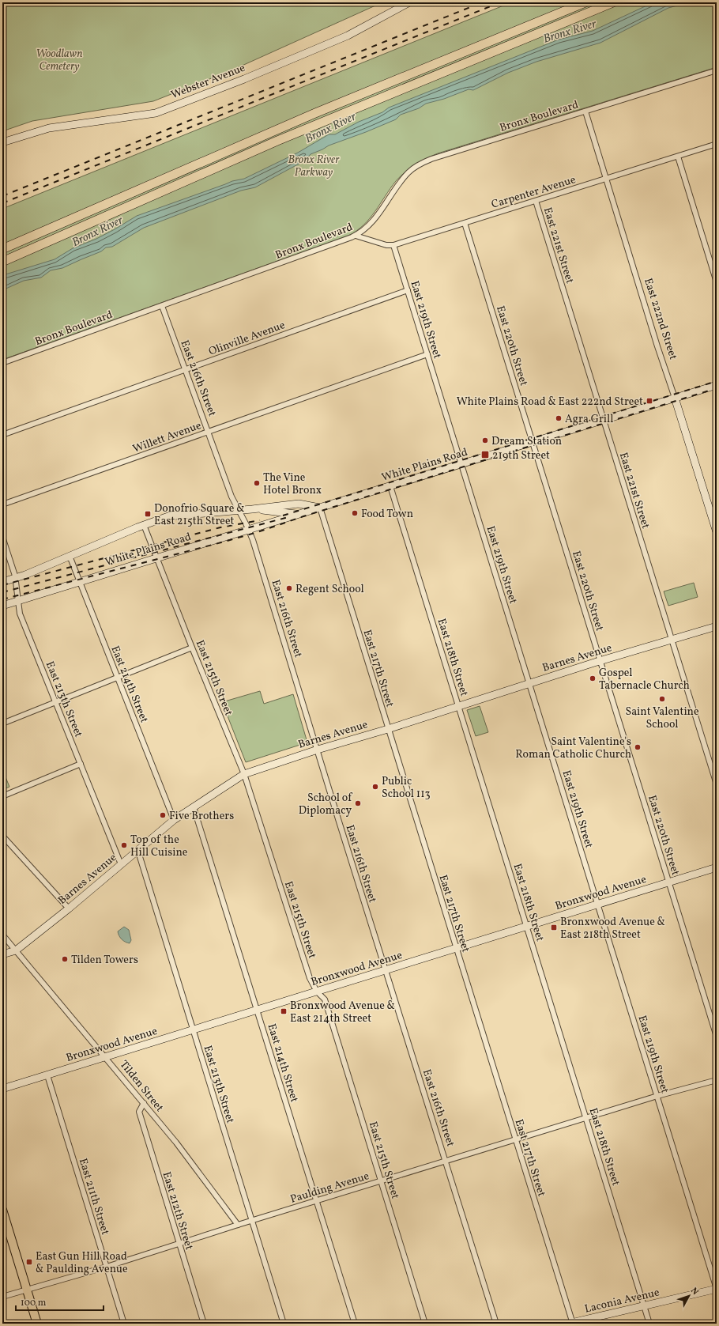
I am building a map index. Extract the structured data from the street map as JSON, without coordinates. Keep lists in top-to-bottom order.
{
  "streets": {
    "street": [
      "Webster Avenue",
      "Bronx Boulevard",
      "Carpenter Avenue",
      "East 221st Street",
      "East 222nd Street",
      "East 219th Street",
      "Olinville Avenue",
      "East 220th Street",
      "East 216th Street",
      "Willett Avenue",
      "White Plains Road",
      "East 218th Street",
      "Barnes Avenue",
      "East 217th Street",
      "East 215th Street",
      "East 214th Street",
      "East 213th Street",
      "Bronxwood Avenue",
      "Tilden Street",
      "Paulding Avenue",
      "East 211th Street",
      "East 212th Street",
      "Laconia Avenue"
    ]
  },
  "crossings": [
    ["Bronx Boulevard", "Carpenter Avenue"],
    ["Bronx Boulevard", "East 222nd Street"],
    ["Bronx Boulevard", "East 216th Street"],
    ["Carpenter Avenue", "East 221st Street"],
    ["Carpenter Avenue", "East 222nd Street"],
    ["Carpenter Avenue", "East 219th Street"],
    ["Carpenter Avenue", "East 220th Street"],
    ["East 221st Street", "White Plains Road"],
    ["East 221st Street", "Barnes Avenue"],
    ["East 222nd Street", "White Plains Road"],
    ["East 219th Street", "Olinville Avenue"],
    ["East 219th Street", "Willett Avenue"],
    ["East 219th Street", "White Plains Road"],
    ["East 219th Street", "Barnes Avenue"],
    ["East 219th Street", "Bronxwood Avenue"],
    ["East 219th Street", "Paulding Avenue"],
    ["East 219th Street", "Laconia Avenue"],
    ["Olinville Avenue", "East 216th Street"],
    ["East 220th Street", "White Plains Road"],
    ["East 220th Street", "Barnes Avenue"],
    ["East 220th Street", "Bronxwood Avenue"],
    ["East 216th Street", "Willett Avenue"],
    ["East 216th Street", "White Plains Road"],
    ["East 216th Street", "Barnes Avenue"],
    ["East 216th Street", "Bronxwood Avenue"],
    ["East 216th Street", "Paulding Avenue"],
    ["White Plains Road", "East 218th Street"],
    ["White Plains Road", "East 217th Street"],
    ["White Plains Road", "East 215th Street"],
    ["White Plains Road", "East 214th Street"],
    ["White Plains Road", "East 213th Street"],
    ["East 218th Street", "Barnes Avenue"],
    ["East 218th Street", "Bronxwood Avenue"],
    ["East 218th Street", "Paulding Avenue"],
    ["East 218th Street", "Laconia Avenue"],
    ["Barnes Avenue", "East 217th Street"],
    ["Barnes Avenue", "East 215th Street"],
    ["Barnes Avenue", "East 214th Street"],
    ["Barnes Avenue", "East 213th Street"],
    ["Barnes Avenue", "Tilden Street"],
    ["East 217th Street", "Bronxwood Avenue"],
    ["East 217th Street", "Paulding Avenue"],
    ["East 217th Street", "Laconia Avenue"],
    ["East 215th Street", "Bronxwood Avenue"],
    ["East 215th Street", "Paulding Avenue"],
    ["East 214th Street", "Bronxwood Avenue"],
    ["East 214th Street", "Paulding Avenue"],
    ["East 213th Street", "Bronxwood Avenue"],
    ["East 213th Street", "Paulding Avenue"],
    ["Bronxwood Avenue", "Tilden Street"],
    ["Bronxwood Avenue", "East 211th Street"],
    ["Tilden Street", "Paulding Avenue"],
    ["Tilden Street", "East 212th Street"],
    ["Paulding Avenue", "East 211th Street"],
    ["Paulding Avenue", "East 212th Street"]
  ],
  "water": ["Bronx River"],
  "parks": ["Woodlawn Cemetery", "Bronx River Parkway"],
  "places": {
    "transit": [
      "White Plains Road & East 222nd Street",
      "219th Street",
      "Donofrio Square & East 215th Street",
      "Bronxwood Avenue & East 218th Street",
      "Bronxwood Avenue & East 214th Street",
      "East Gun Hill Road & Paulding Avenue"
    ],
    "other": [
      "Agra Grill",
      "Dream Station",
      "The Vine Hotel Bronx",
      "Food Town",
      "Regent School",
      "Gospel Tabernacle Church",
      "Saint Valentine School",
      "Saint Valentine's Roman Catholic Church",
      "Public School 113",
      "School of Diplomacy",
      "Five Brothers",
      "Top of the Hill Cuisine",
      "Tilden Towers"
    ]
  },
  "scale_bar": "100 m",
  "north": "top right"
}
